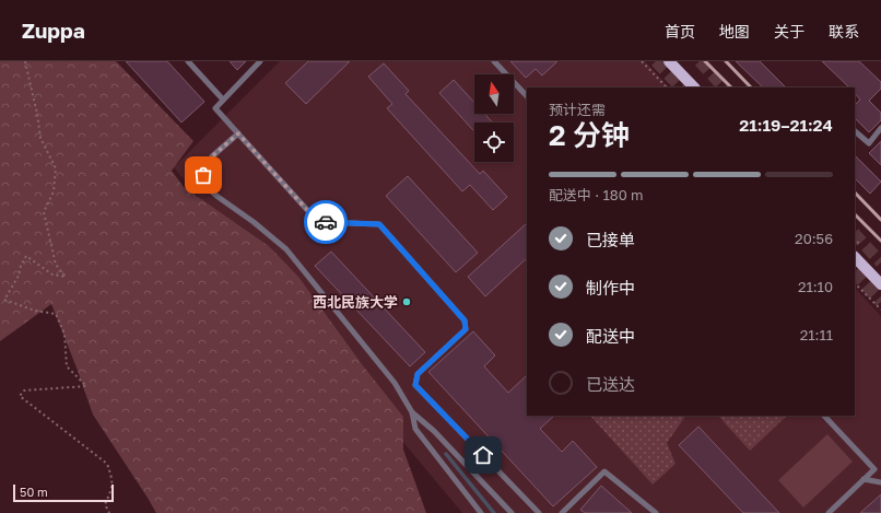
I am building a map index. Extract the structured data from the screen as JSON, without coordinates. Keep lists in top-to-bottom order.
{
  "places": ["西北民族大学"],
  "scale_bar": "50 m",
  "north": "top",
  "page": {
    "header": "Zuppa",
    "nav": [
      "首页",
      "地图",
      "关于",
      "联系"
    ],
    "heading": ["2 分钟", "预计还需", "21:19–21:24"],
    "bar": "配送中 · 180 m",
    "list": [
      ["已接单", "20:56"],
      ["制作中", "21:10"],
      ["配送中", "21:11"],
      "已送达"
    ],
    "scale": "50 m"
  }
}
